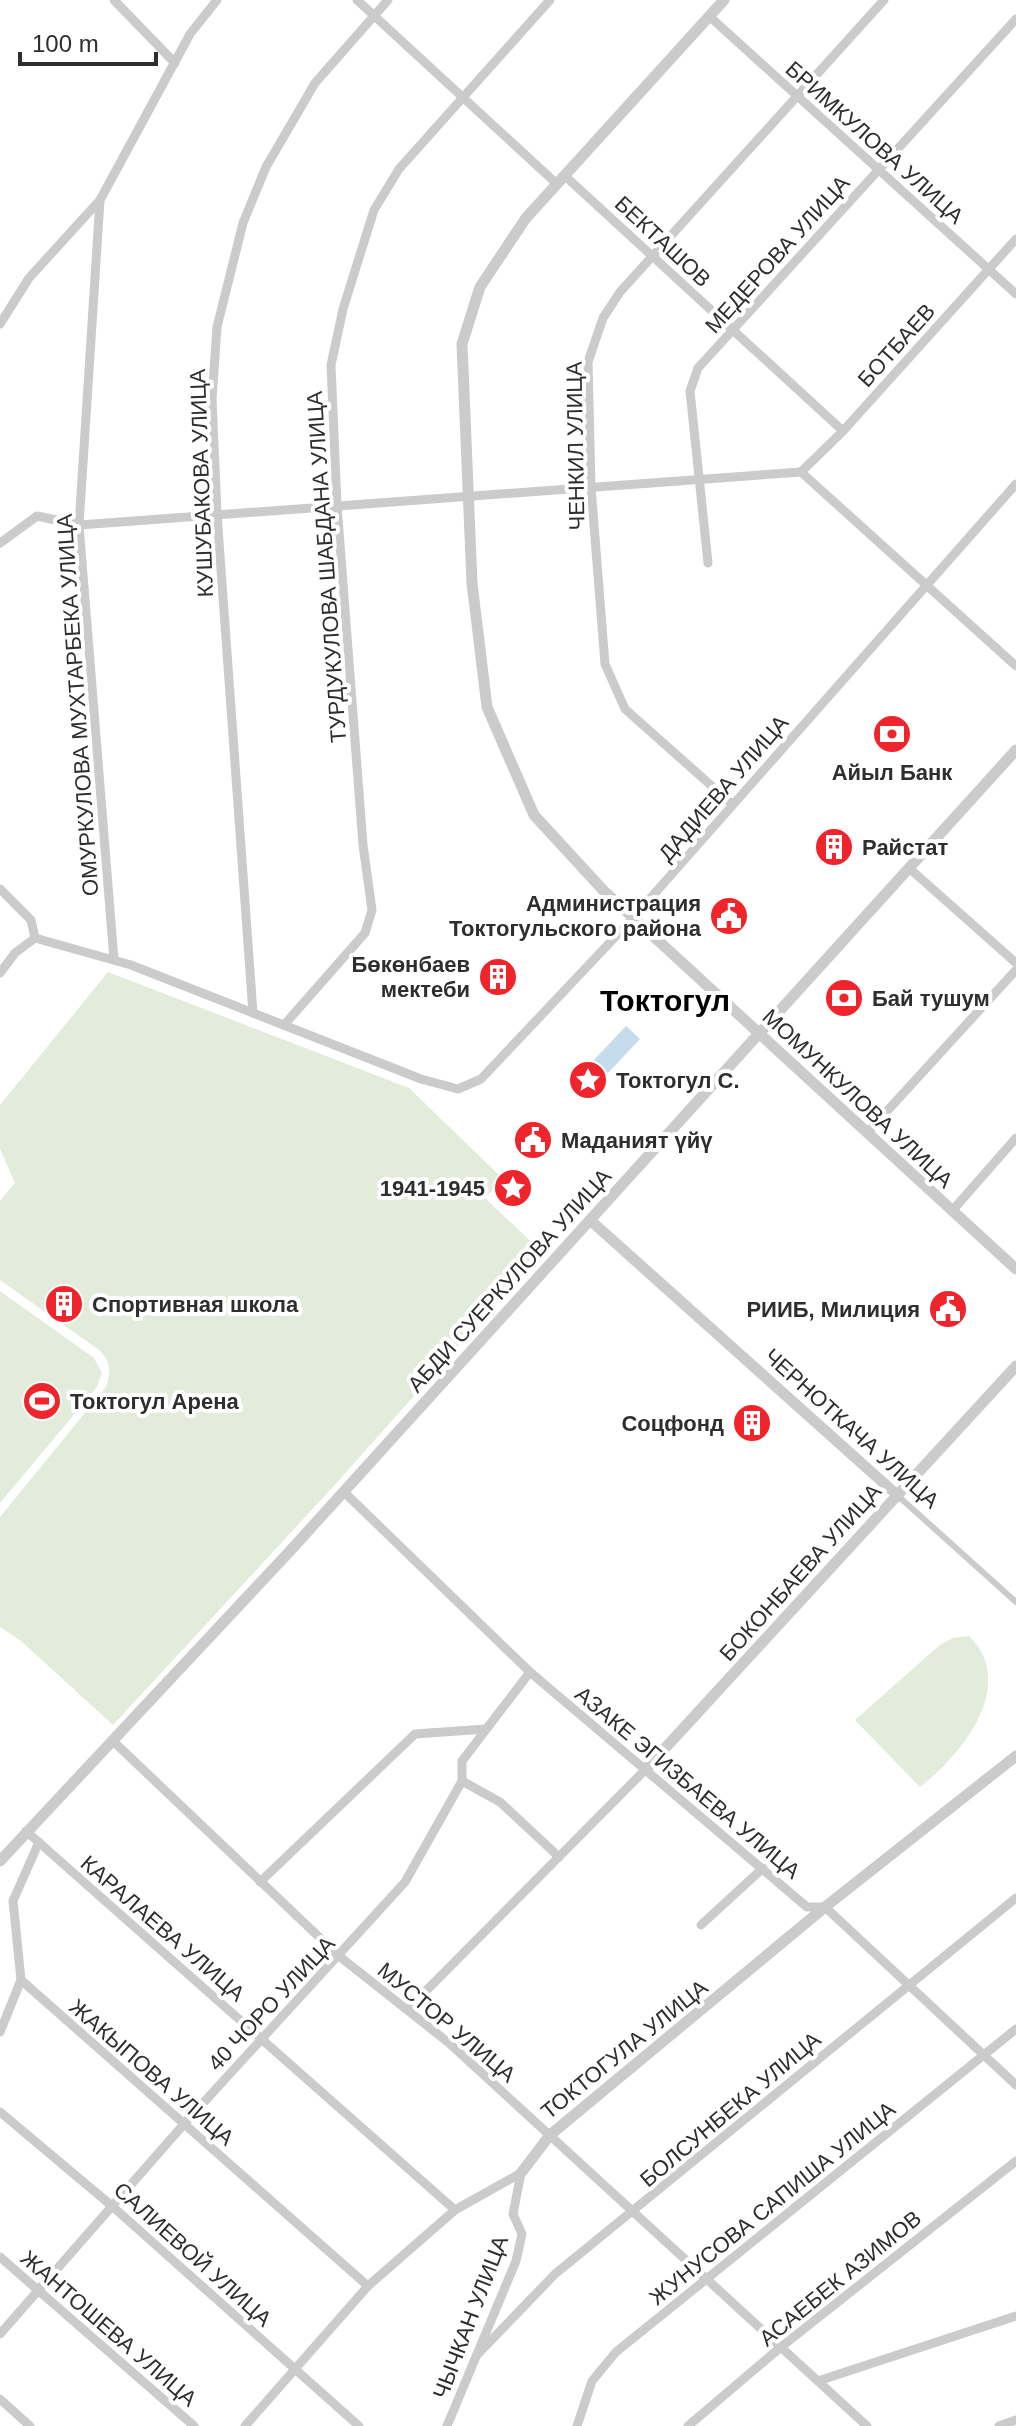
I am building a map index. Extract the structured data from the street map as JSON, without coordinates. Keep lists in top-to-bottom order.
{
  "streets": {
    "street": [
      "БРИМКУЛОВА УЛИЦА",
      "БЕКТАШОВ",
      "МЕДЕРОВА УЛИЦА",
      "БОТБАЕВ",
      "ЧЕНКИЛ УЛИЦА",
      "КУШУБАКОВА УЛИЦА",
      "ТУРДУКУЛОВА ШАБДАНА УЛИЦА",
      "ОМУРКУЛОВА МУХТАРБЕКА УЛИЦА",
      "ДАДИЕВА УЛИЦА",
      "МОМУНКУЛОВА УЛИЦА",
      "АБДИ СУЕРКУЛОВА УЛИЦА",
      "ЧЕРНОТКАЧА УЛИЦА",
      "БОКОНБАЕВА УЛИЦА",
      "АЗАКЕ ЭГИЗБАЕВА УЛИЦА",
      "КАРАЛАЕВА УЛИЦА",
      "40 ЧОРО УЛИЦА",
      "МУСТОР УЛИЦА",
      "ТОКТОГУЛА УЛИЦА",
      "ЖАКЫПОВА УЛИЦА",
      "БОЛСУНБЕКА УЛИЦА",
      "ЖУНУСОВА САПИША УЛИЦА",
      "САЛИЕВОЙ УЛИЦА",
      "АСАЕБЕК АЗИМОВ",
      "ЧЫЧКАН УЛИЦА",
      "ЖАНТОШЕВА УЛИЦА"
    ]
  },
  "crossings": [
    ["БРИМКУЛОВА УЛИЦА", "МЕДЕРОВА УЛИЦА"],
    ["БРИМКУЛОВА УЛИЦА", "БОТБАЕВ"],
    ["БРИМКУЛОВА УЛИЦА", "ЧЕНКИЛ УЛИЦА"],
    ["БРИМКУЛОВА УЛИЦА", "МОМУНКУЛОВА УЛИЦА"],
    ["БЕКТАШОВ", "МЕДЕРОВА УЛИЦА"],
    ["БЕКТАШОВ", "БОТБАЕВ"],
    ["БЕКТАШОВ", "ЧЕНКИЛ УЛИЦА"],
    ["БЕКТАШОВ", "КУШУБАКОВА УЛИЦА"],
    ["БЕКТАШОВ", "ТУРДУКУЛОВА ШАБДАНА УЛИЦА"],
    ["БЕКТАШОВ", "МОМУНКУЛОВА УЛИЦА"],
    ["ЧЕНКИЛ УЛИЦА", "ДАДИЕВА УЛИЦА"],
    ["КУШУБАКОВА УЛИЦА", "ДАДИЕВА УЛИЦА"],
    ["ТУРДУКУЛОВА ШАБДАНА УЛИЦА", "ДАДИЕВА УЛИЦА"],
    ["ОМУРКУЛОВА МУХТАРБЕКА УЛИЦА", "ДАДИЕВА УЛИЦА"],
    ["ДАДИЕВА УЛИЦА", "МОМУНКУЛОВА УЛИЦА"],
    ["МОМУНКУЛОВА УЛИЦА", "АБДИ СУЕРКУЛОВА УЛИЦА"],
    ["АБДИ СУЕРКУЛОВА УЛИЦА", "ЧЕРНОТКАЧА УЛИЦА"],
    ["АБДИ СУЕРКУЛОВА УЛИЦА", "АЗАКЕ ЭГИЗБАЕВА УЛИЦА"],
    ["АБДИ СУЕРКУЛОВА УЛИЦА", "КАРАЛАЕВА УЛИЦА"],
    ["АБДИ СУЕРКУЛОВА УЛИЦА", "МУСТОР УЛИЦА"],
    ["ЧЕРНОТКАЧА УЛИЦА", "БОКОНБАЕВА УЛИЦА"],
    ["БОКОНБАЕВА УЛИЦА", "АЗАКЕ ЭГИЗБАЕВА УЛИЦА"],
    ["АЗАКЕ ЭГИЗБАЕВА УЛИЦА", "40 ЧОРО УЛИЦА"],
    ["АЗАКЕ ЭГИЗБАЕВА УЛИЦА", "ТОКТОГУЛА УЛИЦА"],
    ["АЗАКЕ ЭГИЗБАЕВА УЛИЦА", "БОЛСУНБЕКА УЛИЦА"],
    ["АЗАКЕ ЭГИЗБАЕВА УЛИЦА", "ЖУНУСОВА САПИША УЛИЦА"],
    ["КАРАЛАЕВА УЛИЦА", "40 ЧОРО УЛИЦА"],
    ["КАРАЛАЕВА УЛИЦА", "ТОКТОГУЛА УЛИЦА"],
    ["40 ЧОРО УЛИЦА", "МУСТОР УЛИЦА"],
    ["40 ЧОРО УЛИЦА", "ЖАКЫПОВА УЛИЦА"],
    ["40 ЧОРО УЛИЦА", "САЛИЕВОЙ УЛИЦА"],
    ["40 ЧОРО УЛИЦА", "ЖАНТОШЕВА УЛИЦА"],
    ["МУСТОР УЛИЦА", "ТОКТОГУЛА УЛИЦА"],
    ["МУСТОР УЛИЦА", "БОЛСУНБЕКА УЛИЦА"],
    ["МУСТОР УЛИЦА", "ЖУНУСОВА САПИША УЛИЦА"],
    ["МУСТОР УЛИЦА", "АСАЕБЕК АЗИМОВ"],
    ["ТОКТОГУЛА УЛИЦА", "ЖАКЫПОВА УЛИЦА"],
    ["ТОКТОГУЛА УЛИЦА", "САЛИЕВОЙ УЛИЦА"],
    ["ТОКТОГУЛА УЛИЦА", "ЧЫЧКАН УЛИЦА"],
    ["БОЛСУНБЕКА УЛИЦА", "ЧЫЧКАН УЛИЦА"]
  ],
  "districts": ["Токтогул"],
  "places": {
    "bank": ["Айыл Банк", "Бай тушум"],
    "building": [
      "Райстат",
      "Бөкөнбаев мектеби",
      "Спортивная школа",
      "Соцфонд"
    ],
    "public building": ["Администрация Токтогульского района", "Маданият үйү", "РИИБ, Милиция"],
    "place": ["Токтогул С.", "1941-1945"],
    "sports": ["Токтогул Арена"]
  },
  "scale_bar": "100 m"
}
